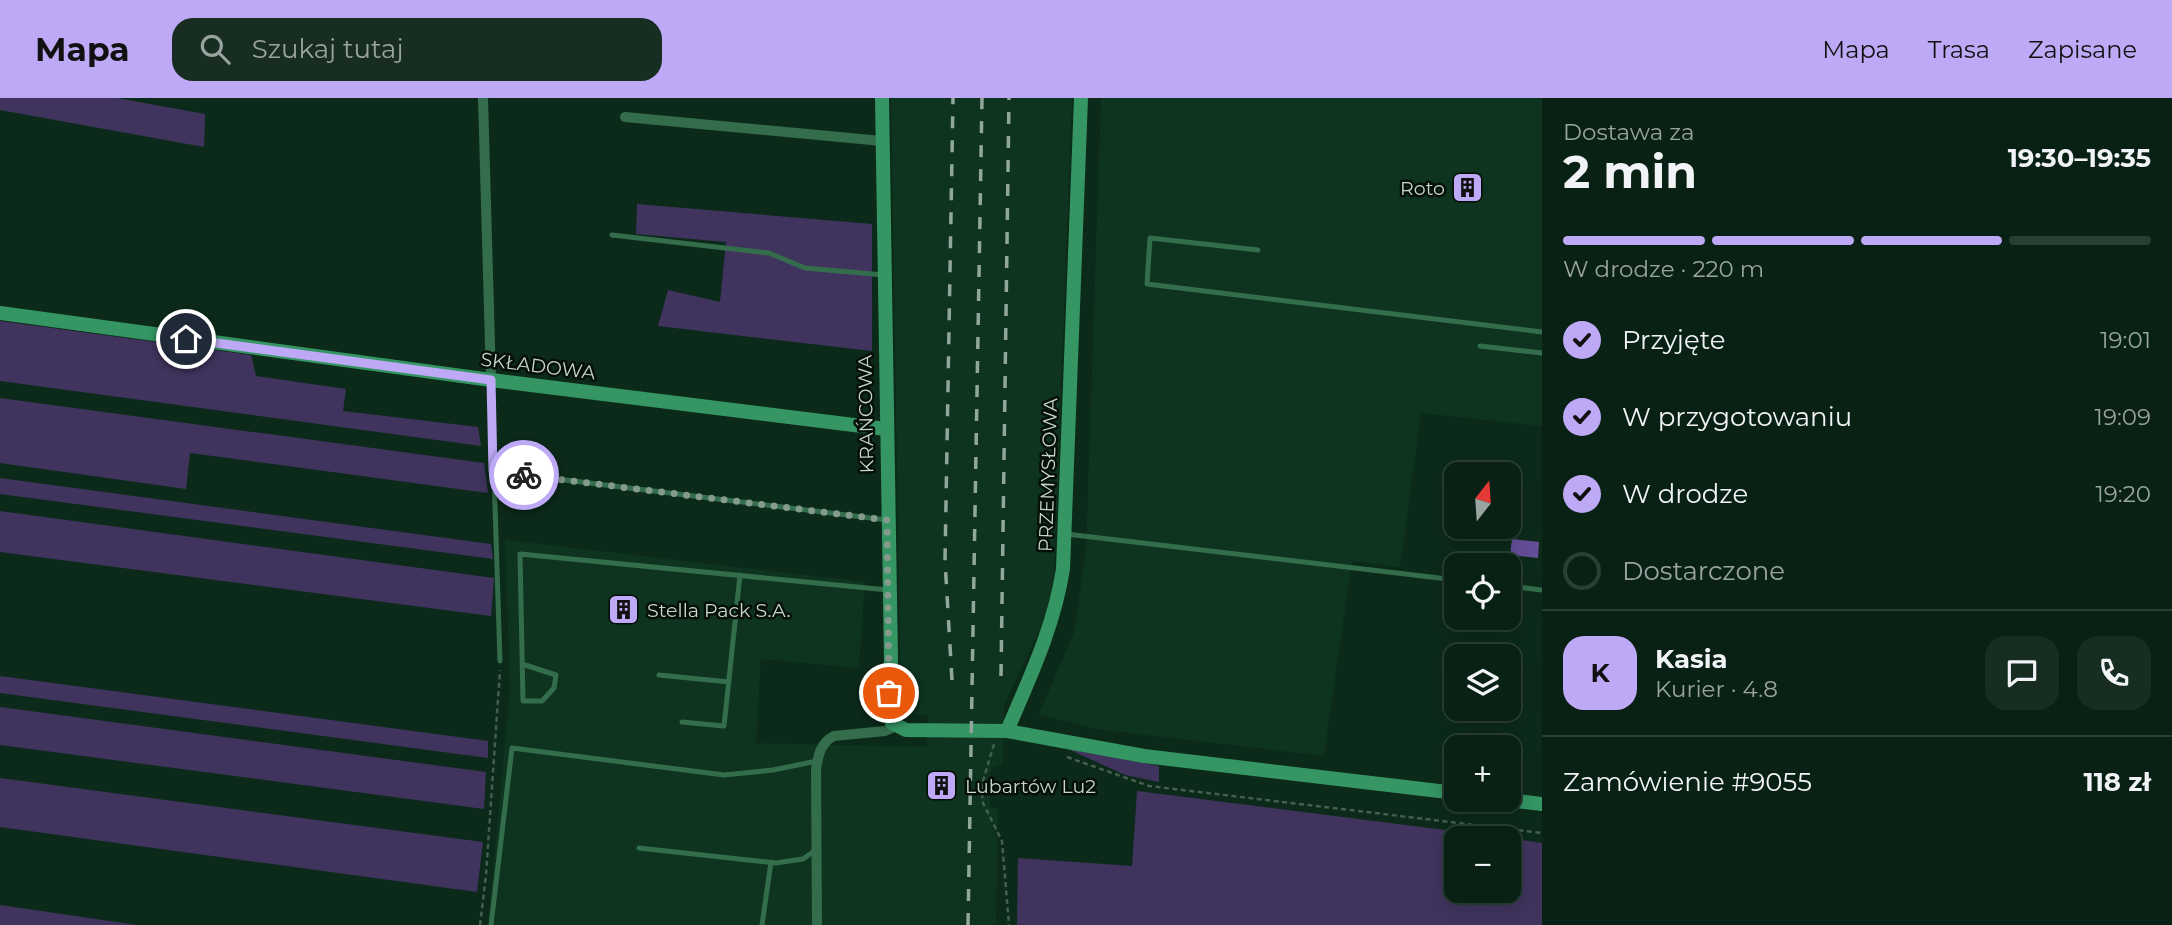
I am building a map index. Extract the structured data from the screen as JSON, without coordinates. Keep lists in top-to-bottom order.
{
  "streets": {
    "street": ["SKŁADOWA", "KRAŃCOWA", "PRZEMYSŁOWA"]
  },
  "crossings": [
    ["SKŁADOWA", "KRAŃCOWA"]
  ],
  "places": {
    "building": ["Roto", "Stella Pack S.A.", "Lubartów Lu2"]
  },
  "north": "top",
  "page": {
    "header": "Mapa",
    "search": "Szukaj tutaj",
    "nav": ["Mapa", "Trasa", "Zapisane"],
    "heading": ["2 min", "Dostawa za", "19:30–19:35"],
    "panel": [
      "Kasia",
      "Kurier · 4.8",
      "Zamówienie #9055",
      "118 zł"
    ],
    "bar": "W drodze · 220 m",
    "list": [
      ["Przyjęte", "19:01"],
      ["W przygotowaniu", "19:09"],
      ["W drodze", "19:20"],
      "Dostarczone"
    ],
    "map_buttons": ["+", "−"],
    "round": "K"
  }
}
